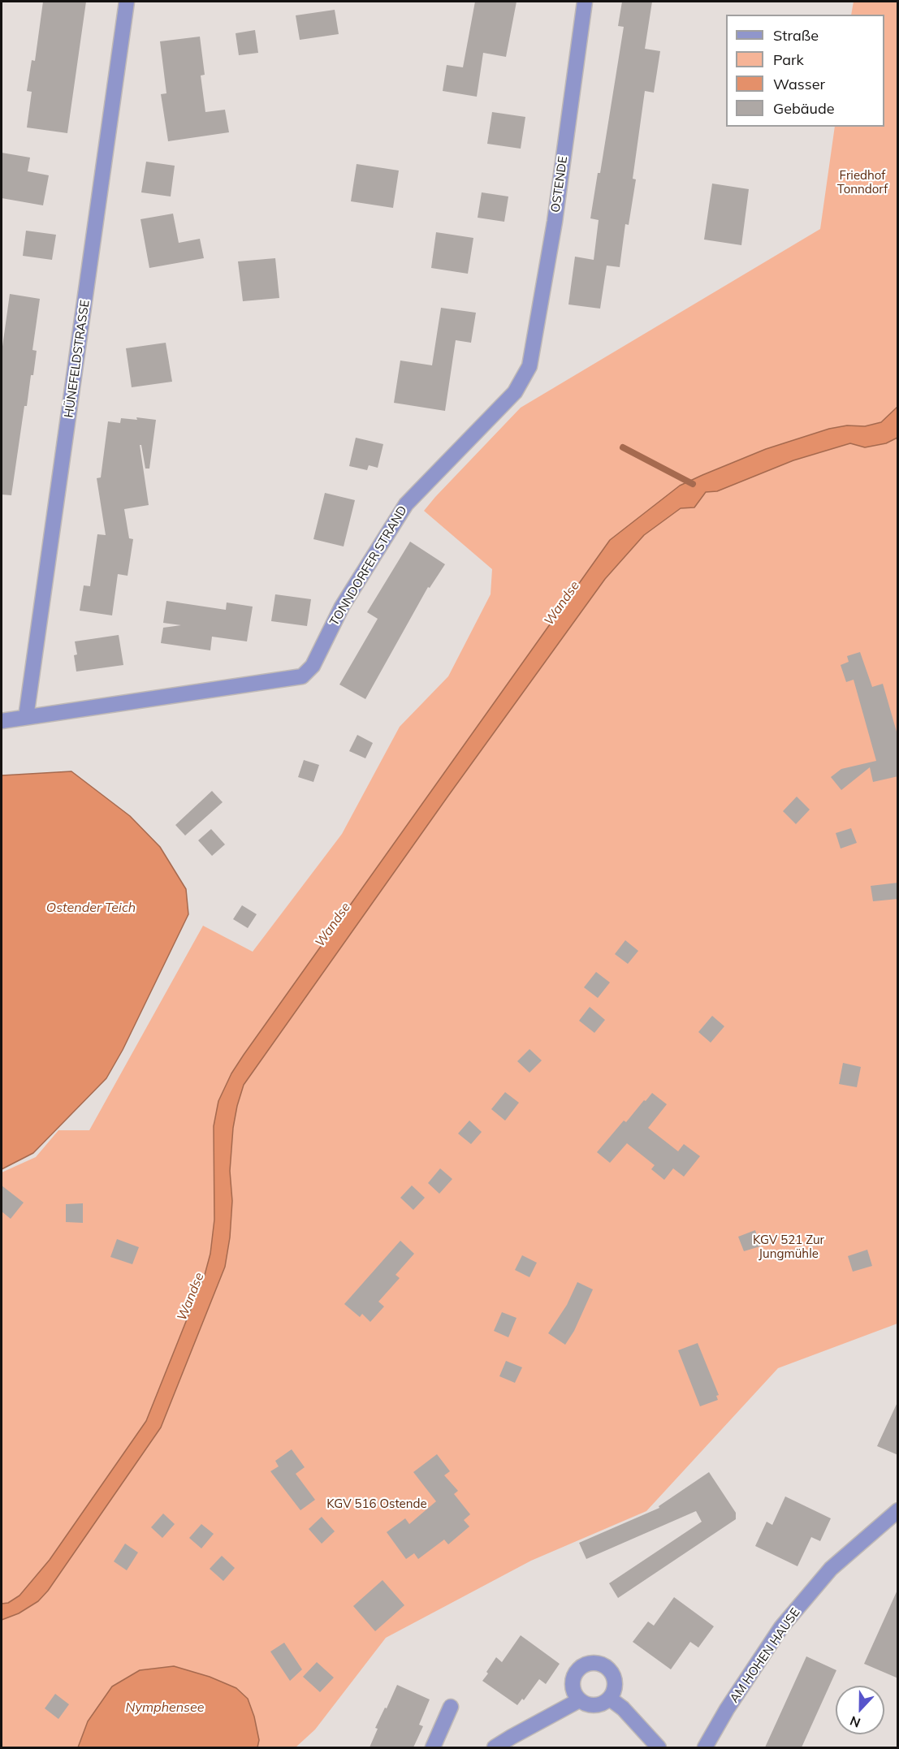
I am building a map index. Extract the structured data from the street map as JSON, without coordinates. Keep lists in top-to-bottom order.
{
  "streets": {
    "street": [
      "OSTENDE",
      "HÜNEFELDSTRASSE",
      "TONNDORFER STRAND",
      "AM HOHEN HAUSE"
    ]
  },
  "crossings": [
    ["OSTENDE", "TONNDORFER STRAND"],
    ["HÜNEFELDSTRASSE", "TONNDORFER STRAND"]
  ],
  "water": ["Wandse", "Ostender Teich", "Nymphensee"],
  "parks": ["Friedhof Tonndorf", "KGV 521 Zur Jungmühle", "KGV 516 Ostende"],
  "legend": [
    "Straße",
    "Park",
    "Wasser",
    "Gebäude"
  ],
  "north": "bottom"
}
